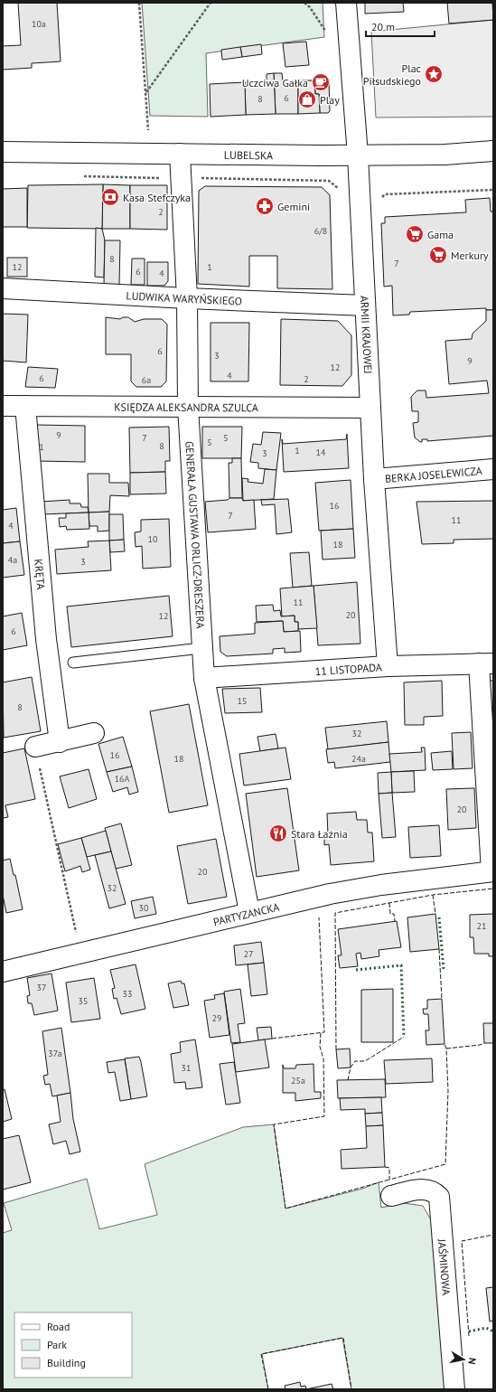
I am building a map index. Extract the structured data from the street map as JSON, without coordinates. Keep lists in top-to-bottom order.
{
  "streets": {
    "street": [
      "LUBELSKA",
      "LUDWIKA WARYŃSKIEGO",
      "ARMII KRAJOWEJ",
      "KSIĘDZA ALEKSANDRA SZULCA",
      "BERKA JOSELEWICZA",
      "GENERAŁA GUSTAWA ORLICZ-DRESZERA",
      "KRĘTA",
      "11 LISTOPADA",
      "PARTYZANCKA",
      "JAŚMINOWA"
    ]
  },
  "crossings": [
    ["LUBELSKA", "ARMII KRAJOWEJ"],
    ["LUBELSKA", "GENERAŁA GUSTAWA ORLICZ-DRESZERA"],
    ["LUDWIKA WARYŃSKIEGO", "ARMII KRAJOWEJ"],
    ["LUDWIKA WARYŃSKIEGO", "GENERAŁA GUSTAWA ORLICZ-DRESZERA"],
    ["ARMII KRAJOWEJ", "KSIĘDZA ALEKSANDRA SZULCA"],
    ["ARMII KRAJOWEJ", "BERKA JOSELEWICZA"],
    ["ARMII KRAJOWEJ", "11 LISTOPADA"],
    ["KSIĘDZA ALEKSANDRA SZULCA", "GENERAŁA GUSTAWA ORLICZ-DRESZERA"],
    ["KSIĘDZA ALEKSANDRA SZULCA", "KRĘTA"],
    ["GENERAŁA GUSTAWA ORLICZ-DRESZERA", "11 LISTOPADA"],
    ["GENERAŁA GUSTAWA ORLICZ-DRESZERA", "PARTYZANCKA"]
  ],
  "places": {
    "place": ["Plac Piłsudskiego"],
    "cafe": ["Uczciwa Gałka"],
    "shop": ["Play"],
    "bank": ["Kasa Stefczyka"],
    "pharmacy": ["Gemini"],
    "supermarket": ["Gama", "Merkury"],
    "restaurant": ["Stara Łaźnia"]
  },
  "house_numbers": [
    "10a",
    "6",
    "8",
    "2",
    "6/8",
    "8",
    "7",
    "12",
    "1",
    "6",
    "4",
    "6",
    "3",
    "9",
    "12",
    "4",
    "6",
    "2",
    "6a",
    "9",
    "7",
    "5",
    "5",
    "8",
    "1",
    "1",
    "14",
    "3",
    "16",
    "7",
    "11",
    "4",
    "10",
    "18",
    "4a",
    "3",
    "11",
    "20",
    "12",
    "6",
    "15",
    "8",
    "32",
    "16",
    "18",
    "24a",
    "16A",
    "20",
    "20",
    "32",
    "30",
    "21",
    "27",
    "37",
    "33",
    "35",
    "29",
    "37a",
    "31",
    "25a"
  ],
  "legend": ["Road", "Park", "Building"],
  "scale_bar": "20 m",
  "north": "right"
}
